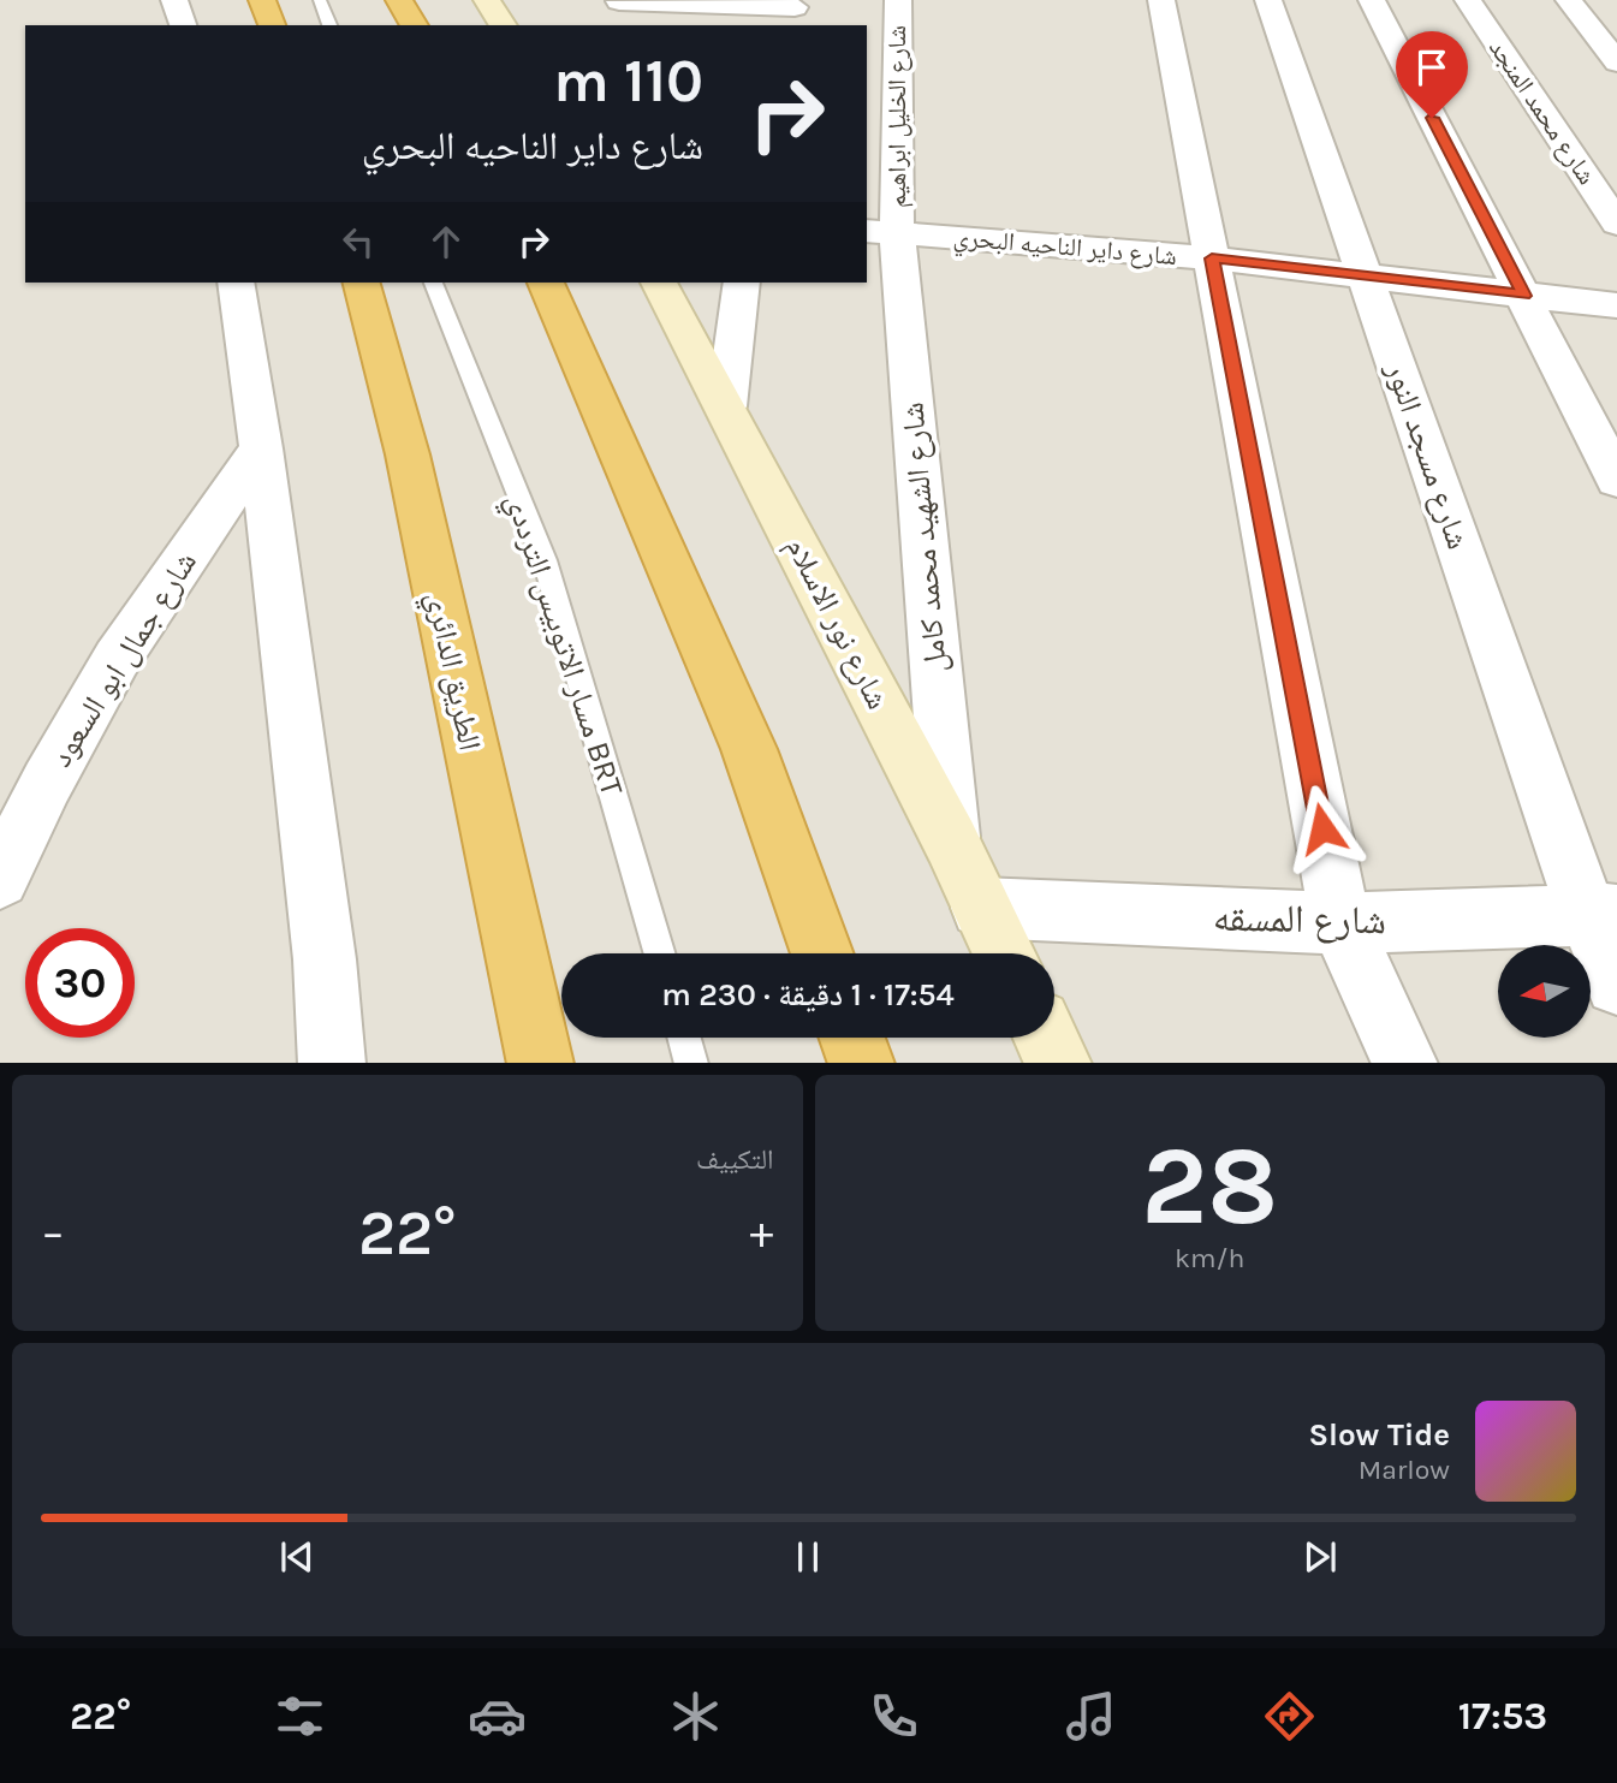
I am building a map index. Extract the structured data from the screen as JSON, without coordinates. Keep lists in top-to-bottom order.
{
  "streets": {
    "highway": ["الطريق الدائري"],
    "street": [
      "شارع محمد المنجد",
      "شارع الخليل ابراهيم",
      "شارع داير الناحيه البحري",
      "شارع مسجد النور",
      "شارع الشهيد محمد كامل",
      "شارع نور الاسلام",
      "شارع جمال ابو السعود",
      "شارع المسقه"
    ],
    "lane": ["مسار الاتوبيس الترددي BRT"]
  },
  "crossings": [
    ["شارع الخليل ابراهيم", "شارع داير الناحيه البحري"],
    ["شارع الخليل ابراهيم", "شارع الشهيد محمد كامل"],
    ["شارع داير الناحيه البحري", "شارع مسجد النور"],
    ["شارع داير الناحيه البحري", "شارع الشهيد محمد كامل"],
    ["شارع مسجد النور", "شارع المسقه"],
    ["شارع الشهيد محمد كامل", "شارع نور الاسلام"],
    ["شارع نور الاسلام", "شارع المسقه"]
  ],
  "north": "left",
  "page": {
    "turn": ["110 m", "شارع داير الناحيه البحري"],
    "limit": "30",
    "trip": "17:54 · 1 دقيقة · 230 m",
    "tile": [
      ["28", "km/h"],
      "التكييف"
    ],
    "heat": ["−", "22°", "+"],
    "song": ["Slow Tide", "Marlow"],
    "tabs": ["17:53", "22°"]
  }
}
